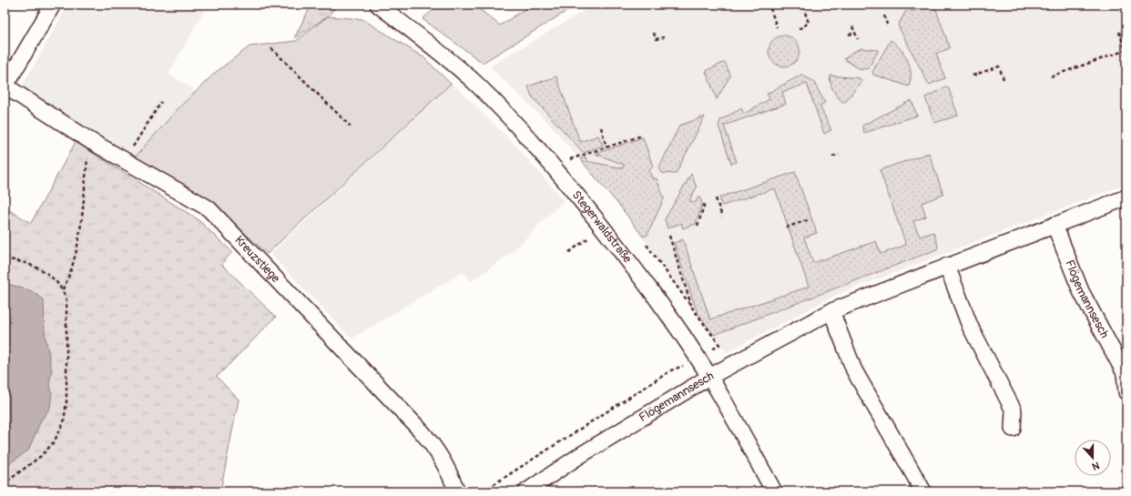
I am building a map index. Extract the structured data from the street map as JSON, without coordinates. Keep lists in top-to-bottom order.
{
  "streets": {
    "street": ["Stegerwaldstraße", "Kreuzstiege", "Flögemannsesch"]
  },
  "crossings": [
    ["Stegerwaldstraße", "Flögemannsesch"]
  ],
  "north": "bottom"
}
